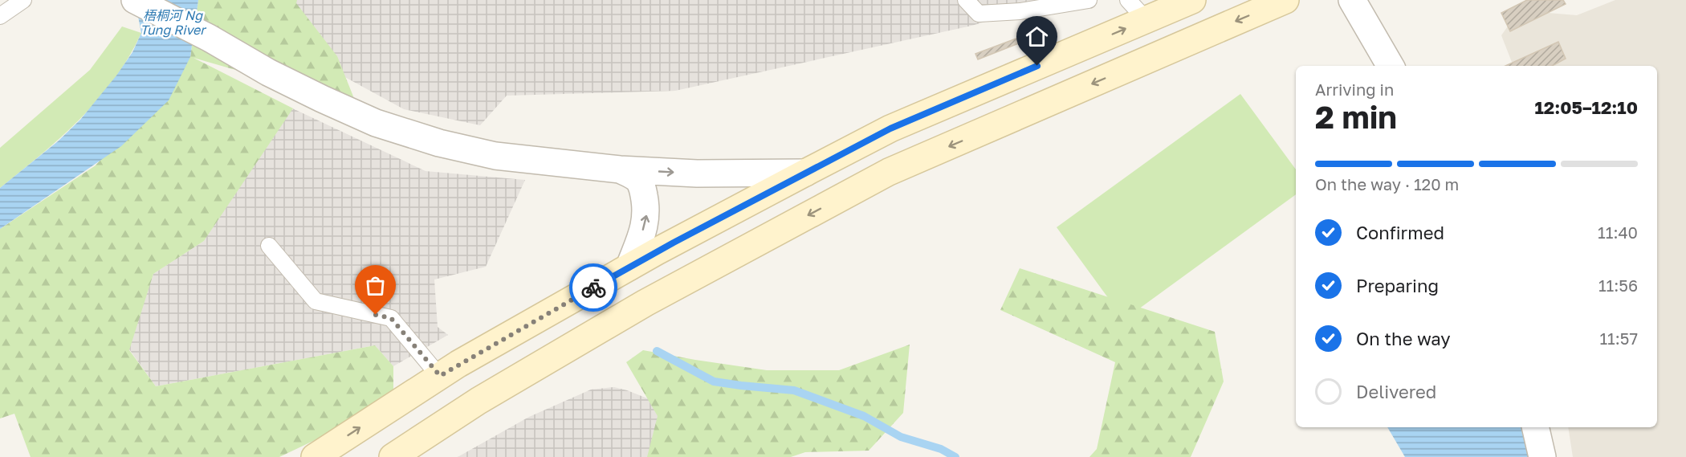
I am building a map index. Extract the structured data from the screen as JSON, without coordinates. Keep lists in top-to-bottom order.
{
  "water": ["梧桐河 Ng Tung River"],
  "page": {
    "heading": ["2 min", "Arriving in", "12:05–12:10"],
    "bar": "On the way · 120 m",
    "list": [
      ["Confirmed", "11:40"],
      ["Preparing", "11:56"],
      ["On the way", "11:57"],
      "Delivered"
    ]
  }
}
